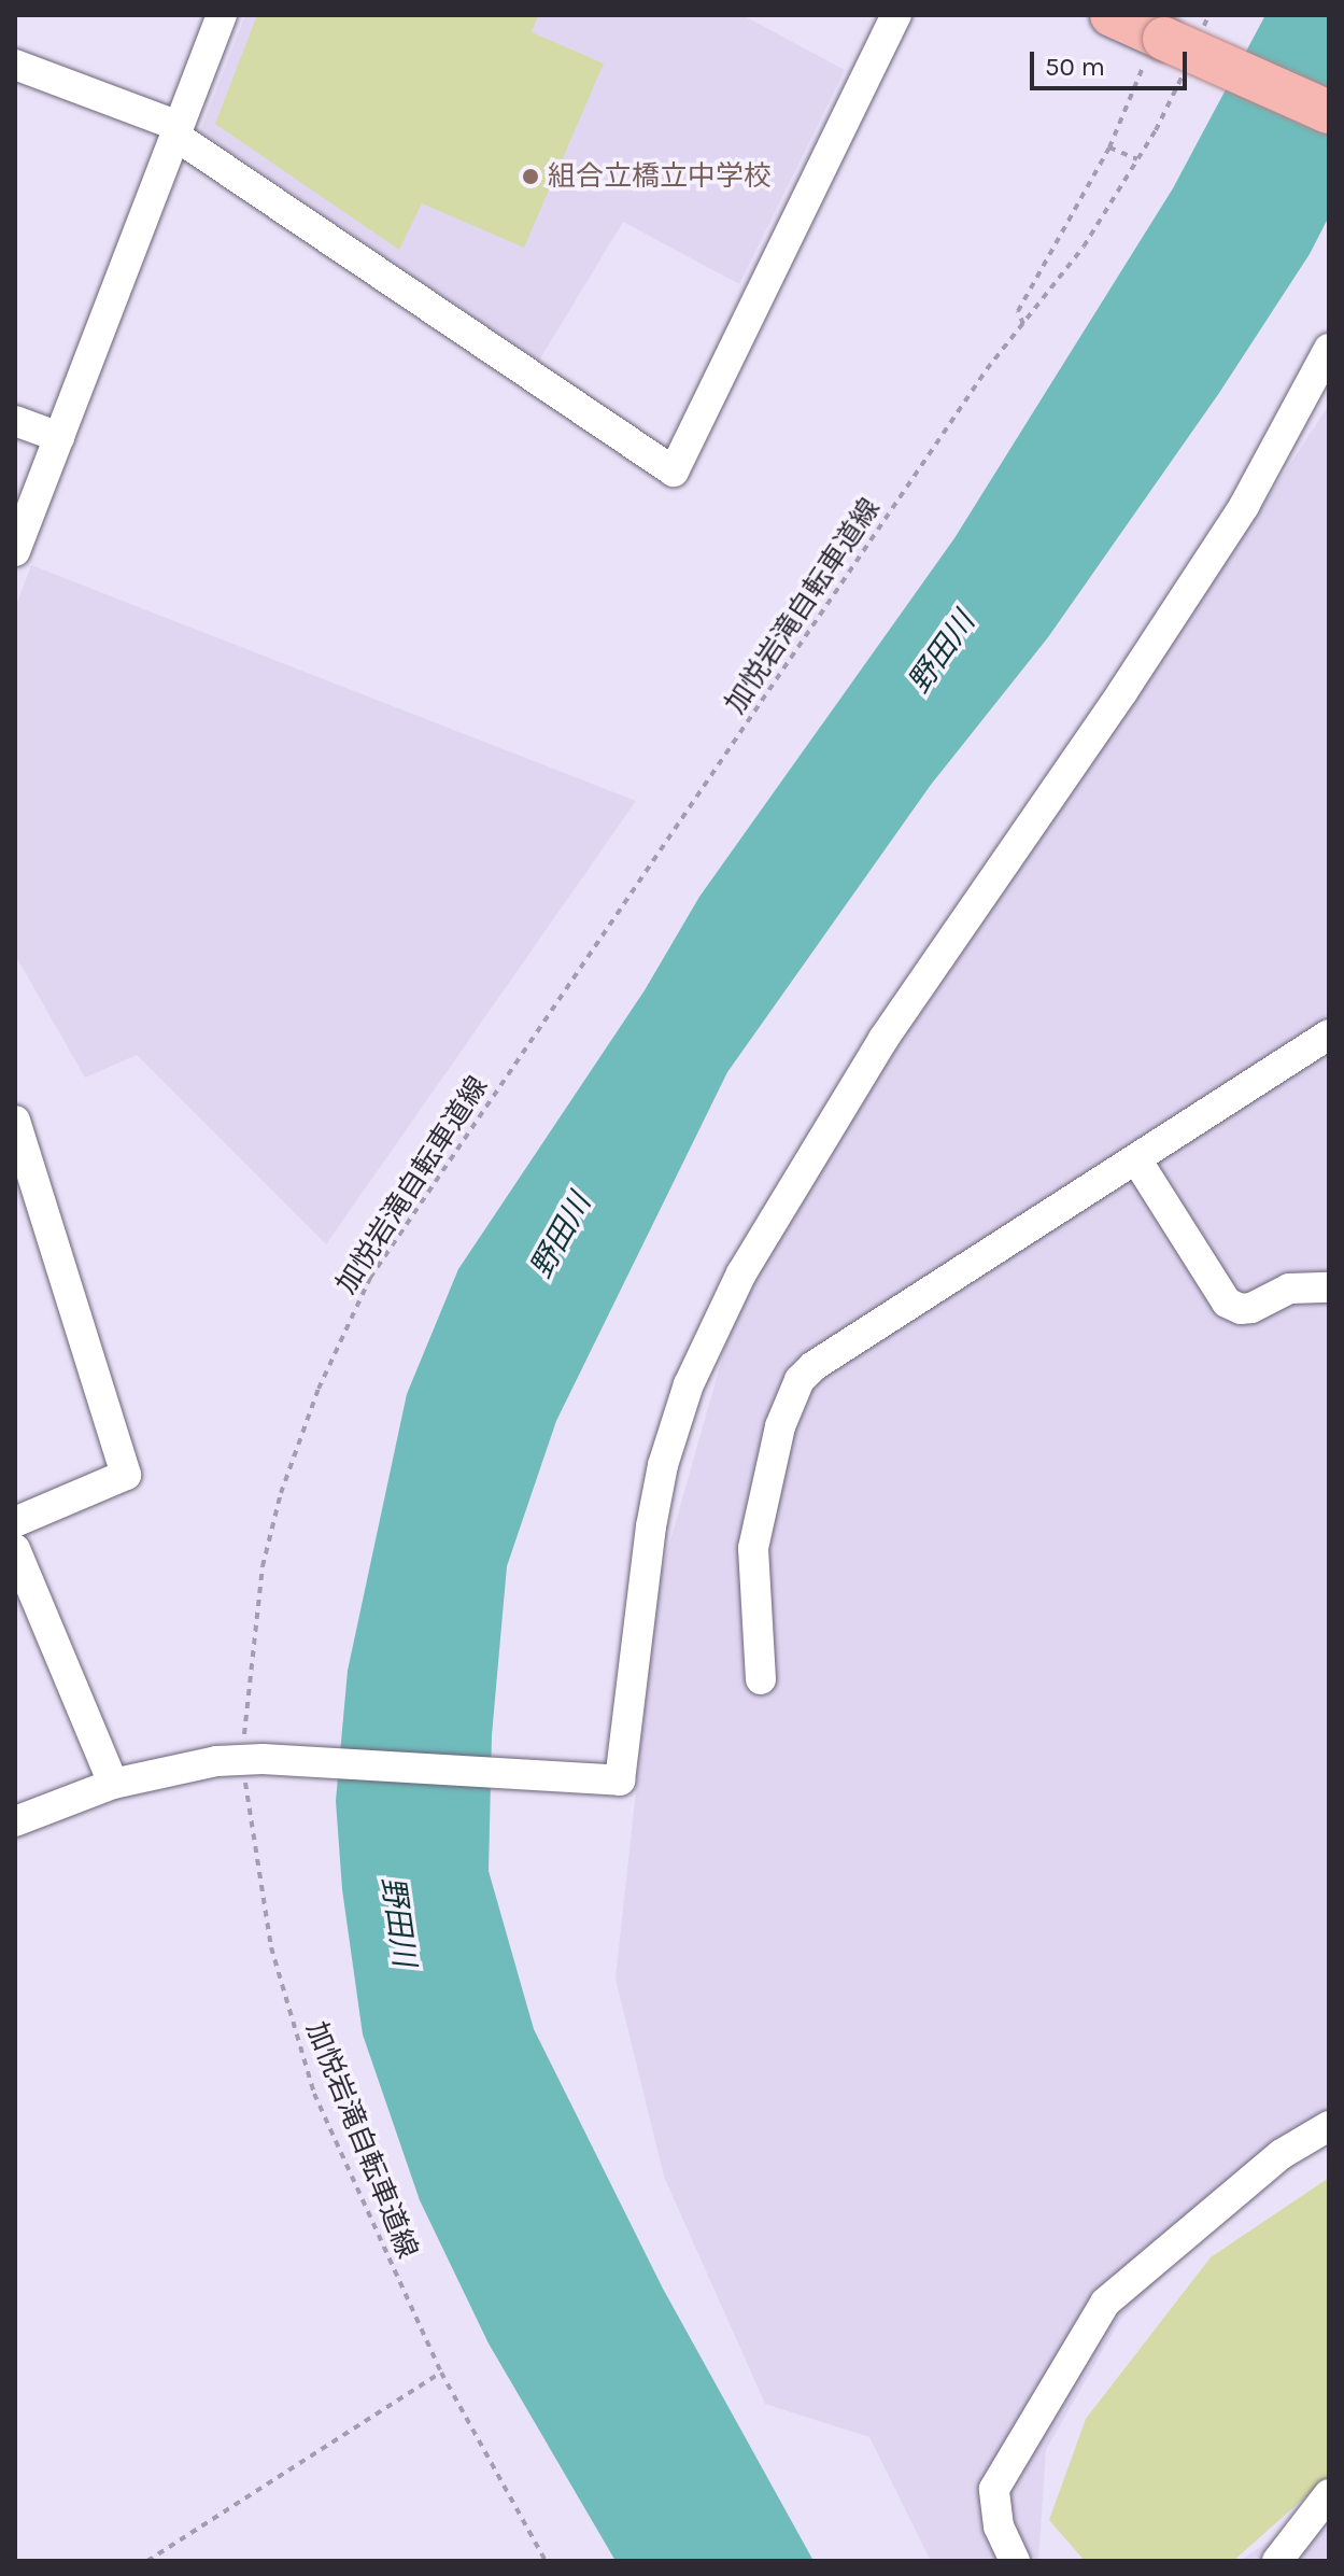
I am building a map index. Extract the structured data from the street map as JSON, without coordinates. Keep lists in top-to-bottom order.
{
  "streets": {
    "path": ["加悦岩滝自転車道線"]
  },
  "water": ["野田川"],
  "places": ["組合立橋立中学校"],
  "scale_bar": "50 m"
}
